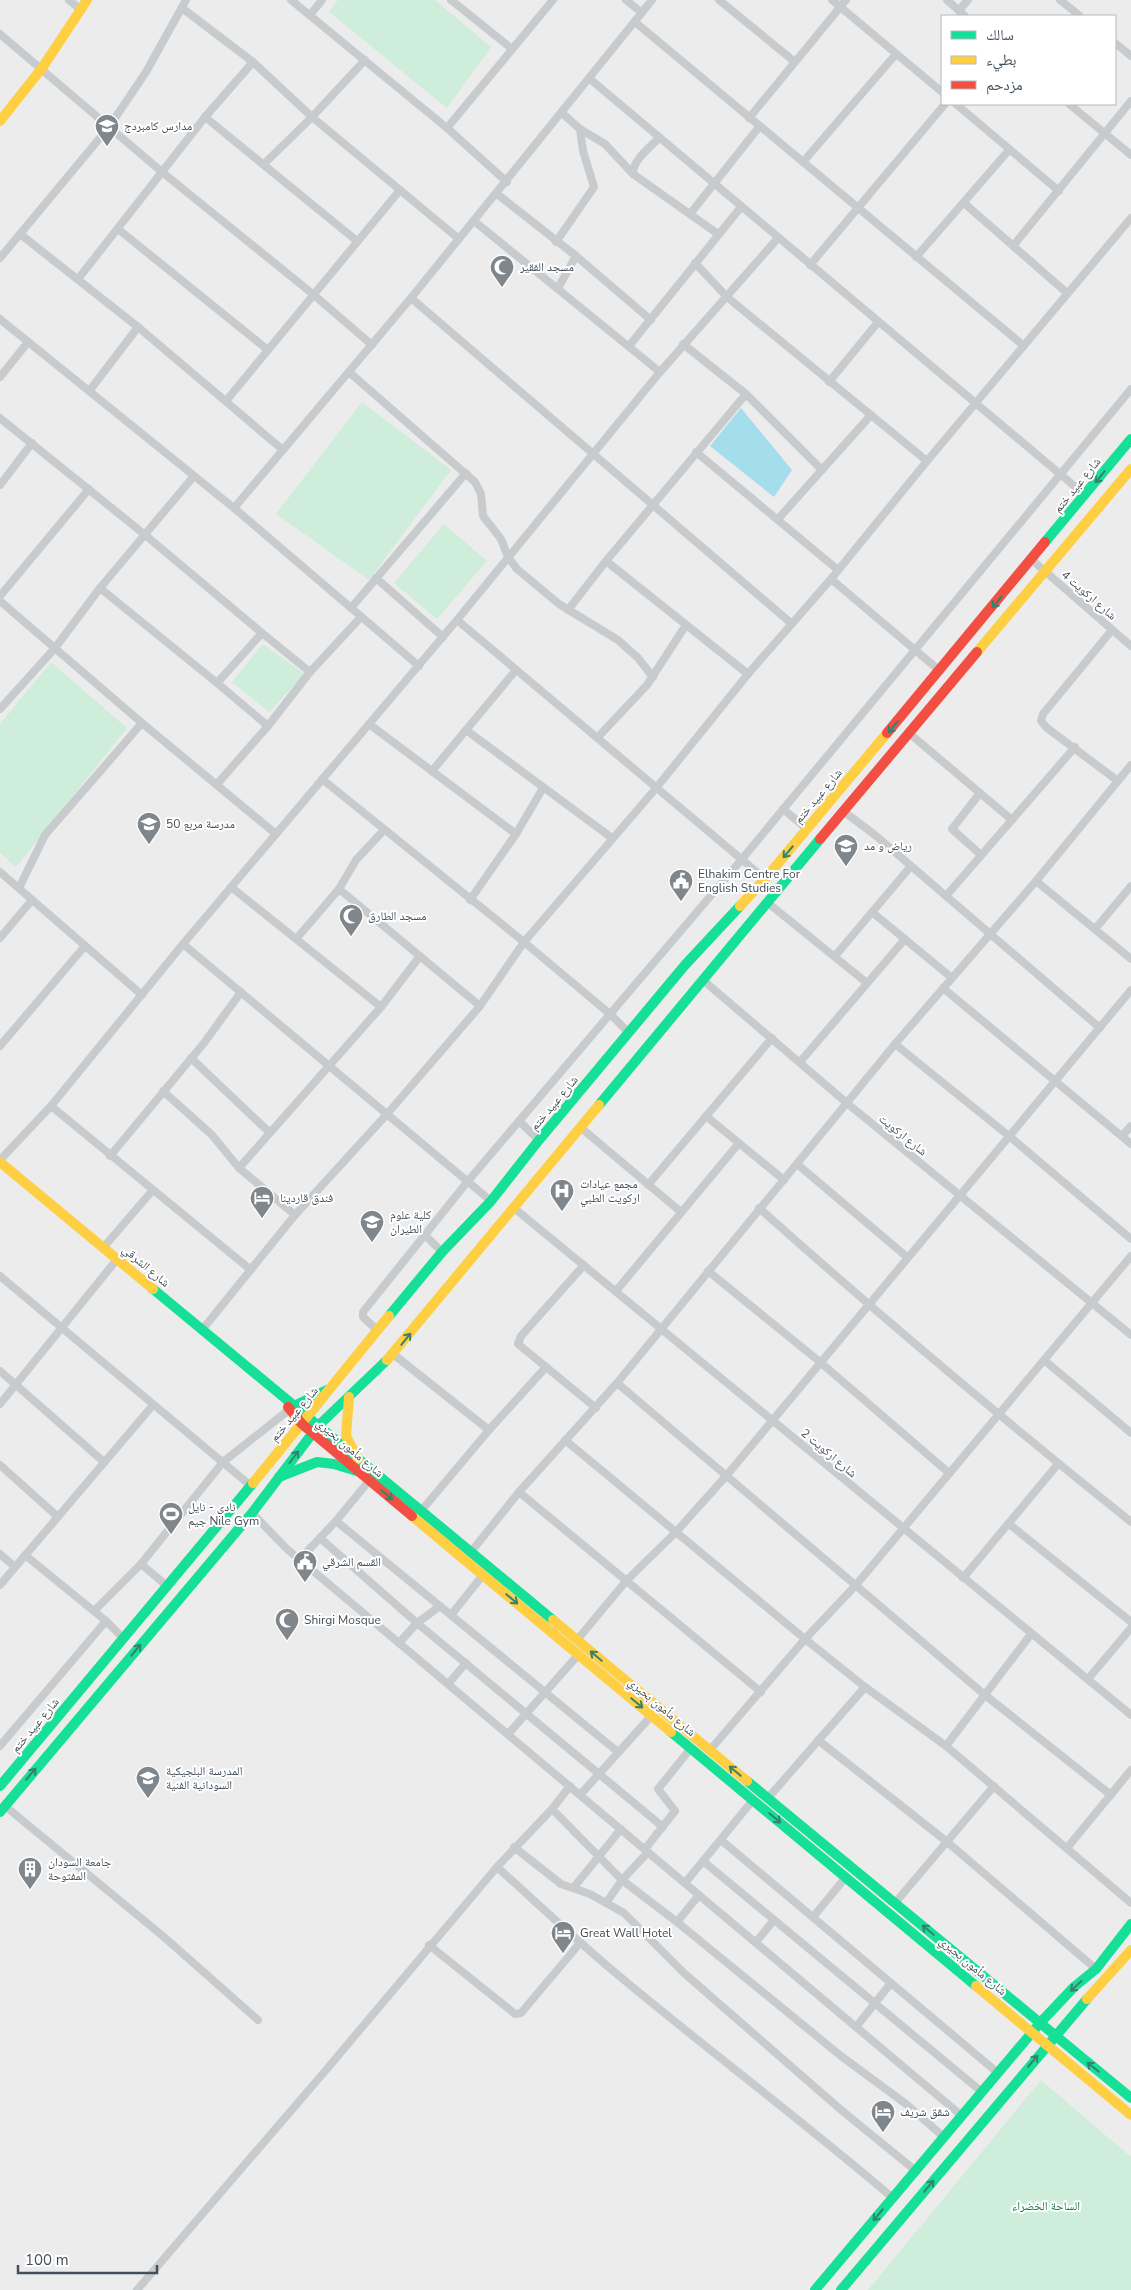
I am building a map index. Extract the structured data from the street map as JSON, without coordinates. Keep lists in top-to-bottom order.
{
  "streets": {
    "main road": ["شارع عبيد ختم", "شارع الشرقي", "شارع مأمون بحيري"],
    "street": ["شارع اركويت 4", "شارع اركويت", "شارع اركويت 2"]
  },
  "crossings": [
    ["شارع عبيد ختم", "شارع اركويت 4"],
    ["شارع عبيد ختم", "شارع اركويت"],
    ["شارع عبيد ختم", "شارع مأمون بحيري"],
    ["شارع عبيد ختم", "شارع اركويت 2"],
    ["شارع الشرقي", "شارع مأمون بحيري"]
  ],
  "parks": ["الساحة الخضراء"],
  "places": {
    "school or university": [
      "مدارس كامبردج",
      "مدرسة مربع 50",
      "رياض و مد",
      "كلية علوم الطيران",
      "المدرسة البلجيكية السودانية الفنية"
    ],
    "mosque": ["مسجد الفقير", "مسجد الطارق", "Shirgi Mosque"],
    "public building": ["Elhakim Centre For English Studies", "القسم الشرقي"],
    "hospital": ["مجمع عيادات اركويت الطبي"],
    "hotel": ["فندق قاردينا", "Great Wall Hotel", "شقق شريف"],
    "sports": ["نادي - نايل جيم Nile Gym"],
    "building": ["جامعة السودان المفتوحة"]
  },
  "legend": ["سالك", "بطيء", "مزدحم"],
  "scale_bar": "100 m"
}
